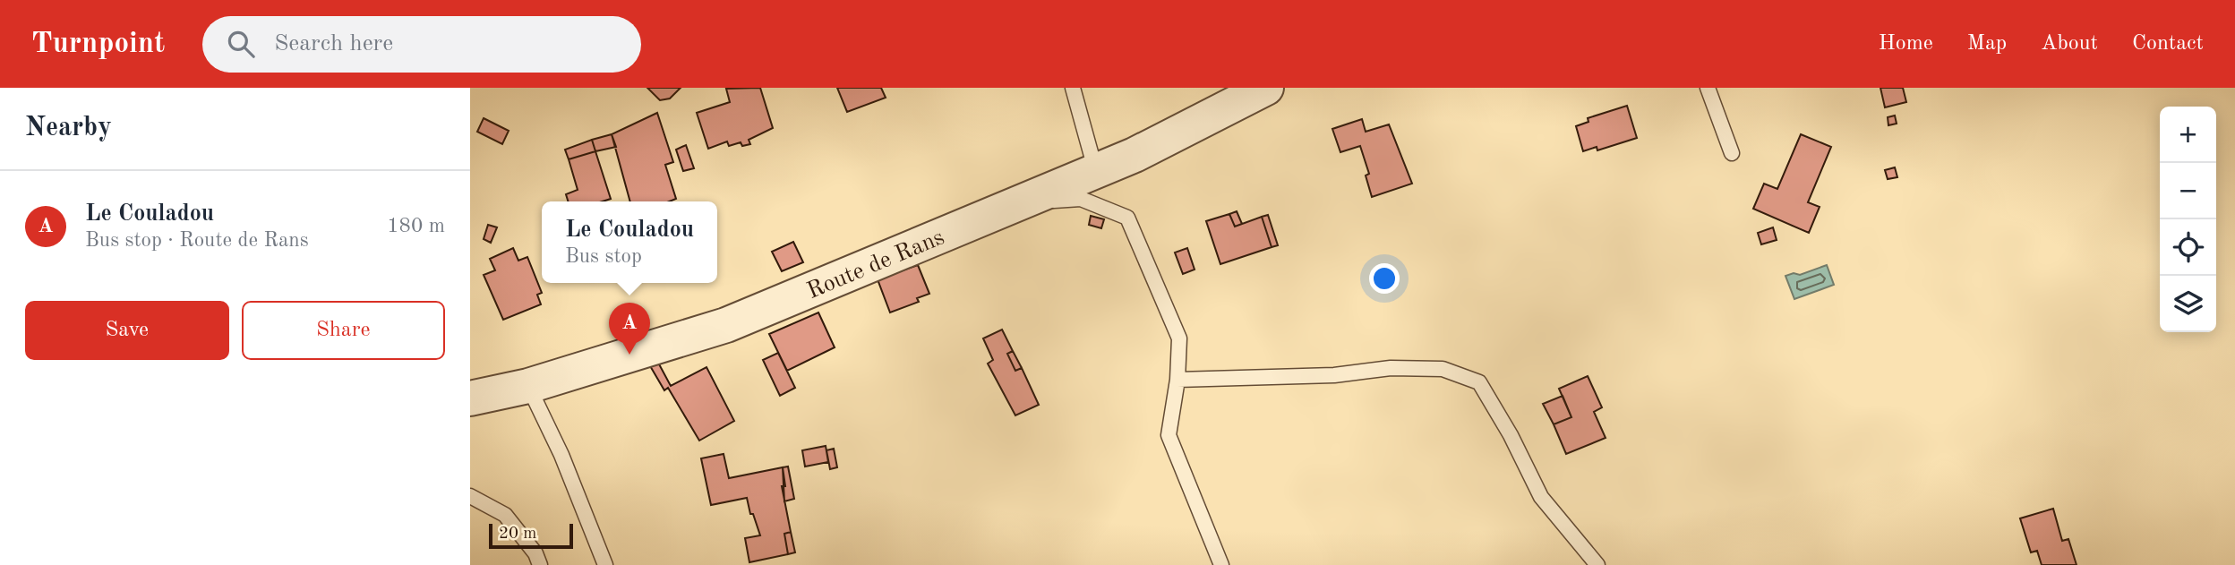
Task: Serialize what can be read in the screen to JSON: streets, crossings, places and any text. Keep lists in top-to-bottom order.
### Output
{
  "streets": {
    "street": ["Route de Rans"]
  },
  "scale_bar": "20 m",
  "page": {
    "header": "Turnpoint",
    "search": "Search here",
    "nav": [
      "Home",
      "Map",
      "About",
      "Contact"
    ],
    "heading": "Nearby",
    "map_buttons": ["+", "−"],
    "list": [
      {
        "mark": "A",
        "name": "Le Couladou",
        "note": "Bus stop · Route de Rans",
        "value": "180 m"
      }
    ],
    "popup": ["Le Couladou", "Bus stop"],
    "buttons": ["Save", "Share"],
    "pins": "A",
    "scale": "20 m"
  }
}
